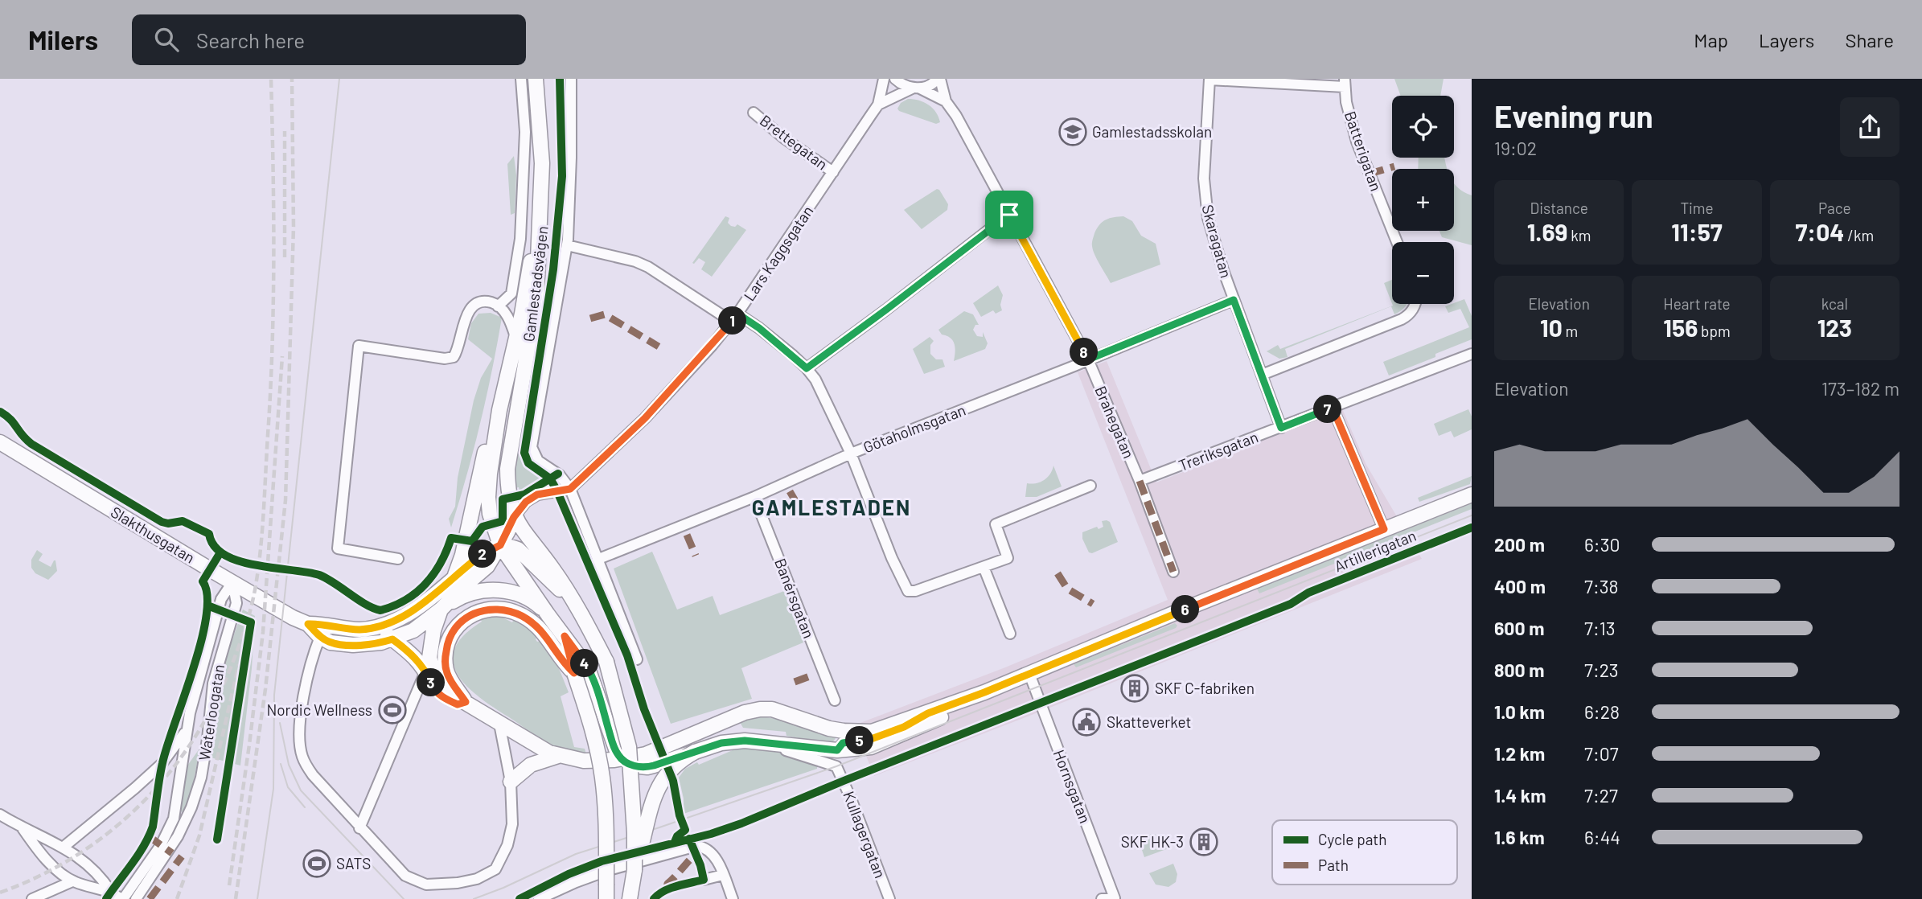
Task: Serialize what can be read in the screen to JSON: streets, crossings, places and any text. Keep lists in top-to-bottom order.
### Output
{
  "streets": {
    "main road": ["Gamlestadsvägen", "Slakthusgatan", "Artillerigatan"],
    "street": [
      "Brettegatan",
      "Batterigatan",
      "Skaragatan",
      "Lars Kaggsgatan",
      "Brahegatan",
      "Götaholmsgatan",
      "Treriksgatan",
      "Banérsgatan",
      "Waterloogatan",
      "Hornsgatan",
      "Kullagergatan"
    ]
  },
  "crossings": [
    ["Brettegatan", "Lars Kaggsgatan"],
    ["Skaragatan", "Götaholmsgatan"],
    ["Skaragatan", "Treriksgatan"],
    ["Lars Kaggsgatan", "Gamlestadsvägen"],
    ["Gamlestadsvägen", "Slakthusgatan"],
    ["Gamlestadsvägen", "Artillerigatan"],
    ["Brahegatan", "Götaholmsgatan"],
    ["Brahegatan", "Treriksgatan"],
    ["Götaholmsgatan", "Banérsgatan"],
    ["Slakthusgatan", "Artillerigatan"],
    ["Slakthusgatan", "Waterloogatan"],
    ["Artillerigatan", "Hornsgatan"]
  ],
  "districts": ["GAMLESTADEN"],
  "places": {
    "school or university": ["Gamlestadsskolan"],
    "building": ["SKF C-fabriken", "SKF HK-3"],
    "sports": ["Nordic Wellness", "SATS"],
    "public building": ["Skatteverket"]
  },
  "legend": ["Cycle path", "Path"],
  "page": {
    "header": "Milers",
    "search": "Search here",
    "nav": ["Map", "Layers", "Share"],
    "heading": ["Evening run", "19:02"],
    "map_buttons": ["+", "−"],
    "stats": [
      ["Distance", "1.69 km"],
      ["Time", "11:57"],
      ["Pace", "7:04 /km"],
      ["Elevation", "10 m"],
      ["Heart rate", "156 bpm"],
      ["kcal", "123"]
    ],
    "pins": [
      "1",
      "8",
      "7",
      "2",
      "6",
      "4",
      "3",
      "5"
    ],
    "chart": ["Elevation", "173–182 m"],
    "list": [
      {
        "name": "200 m",
        "note": "6:30"
      },
      {
        "name": "400 m",
        "note": "7:38"
      },
      {
        "name": "600 m",
        "note": "7:13"
      },
      {
        "name": "800 m",
        "note": "7:23"
      },
      {
        "name": "1.0 km",
        "note": "6:28"
      },
      {
        "name": "1.2 km",
        "note": "7:07"
      },
      {
        "name": "1.4 km",
        "note": "7:27"
      },
      {
        "name": "1.6 km",
        "note": "6:44"
      }
    ]
  }
}
